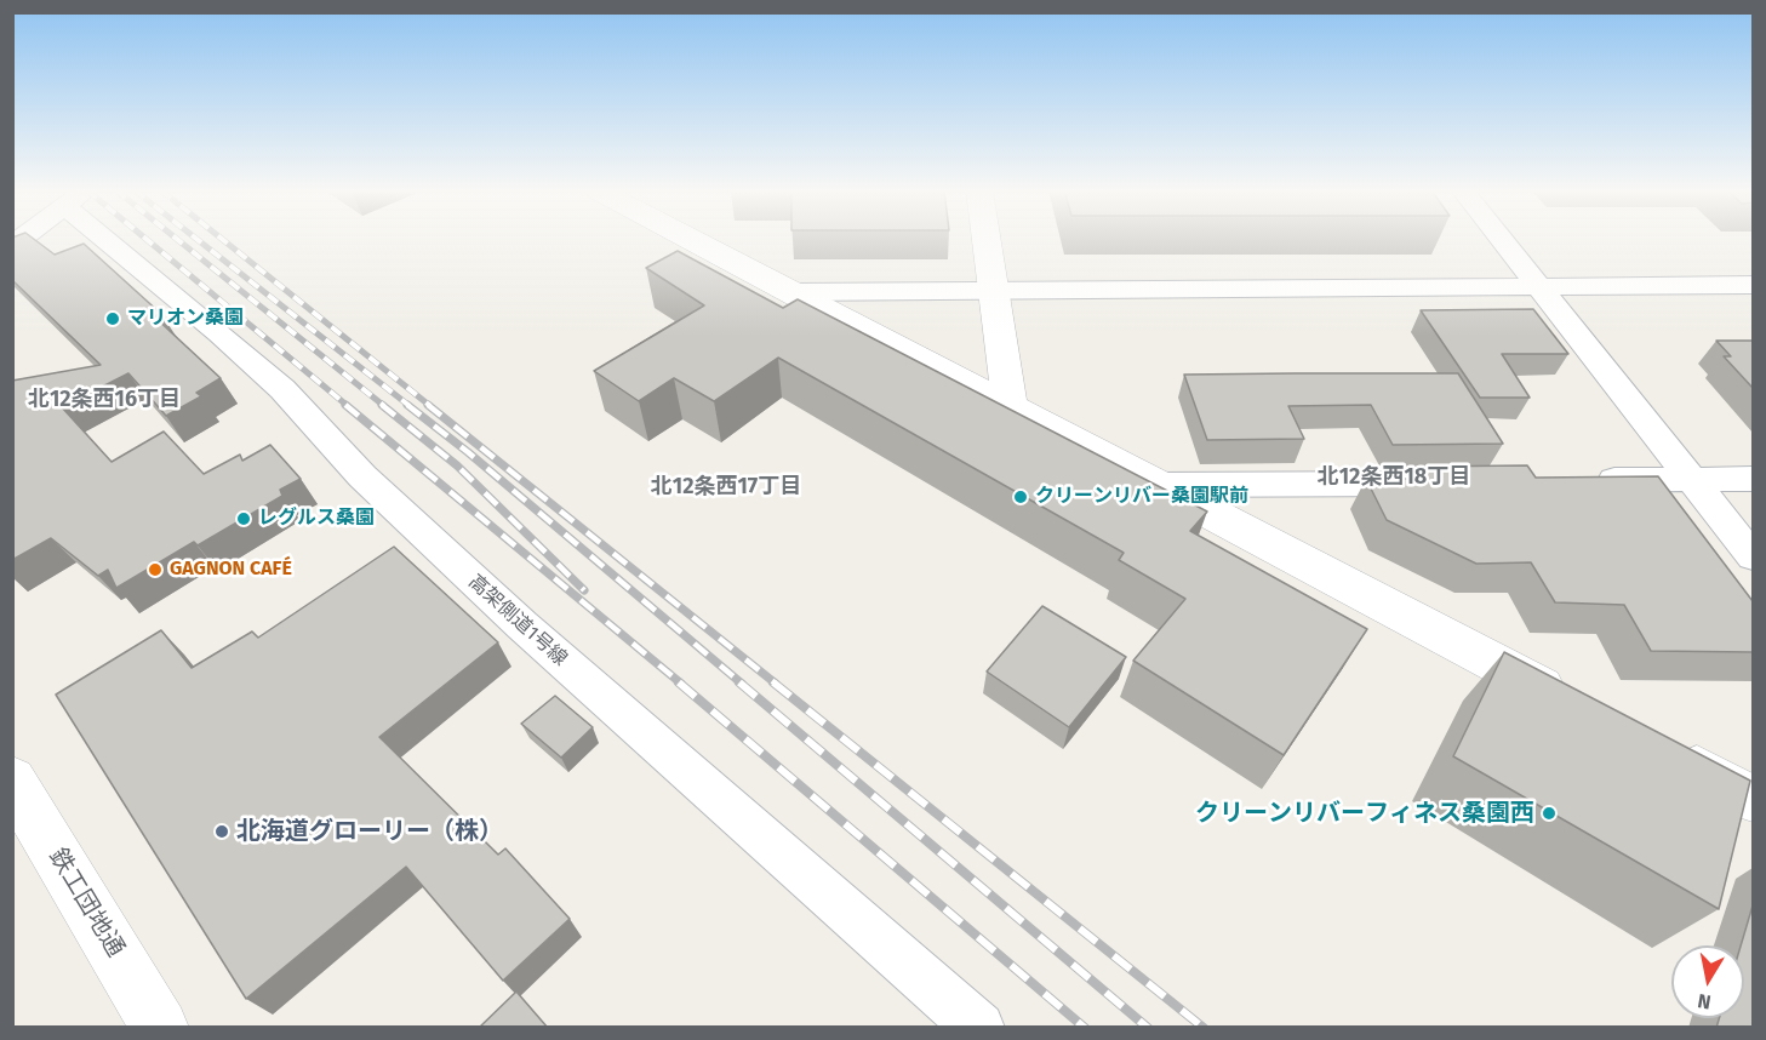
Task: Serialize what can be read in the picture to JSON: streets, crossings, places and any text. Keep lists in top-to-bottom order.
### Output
{
  "streets": {
    "street": ["高架側道1号線", "鉄工団地通"]
  },
  "districts": ["北12条西16丁目", "北12条西18丁目", "北12条西17丁目"],
  "places": [
    "マリオン桑園",
    "クリーンリバー桑園駅前",
    "レグルス桑園",
    "GAGNON CAFÉ",
    "クリーンリバーフィネス桑園西",
    "北海道グローリー（株）"
  ],
  "north": "bottom"
}
